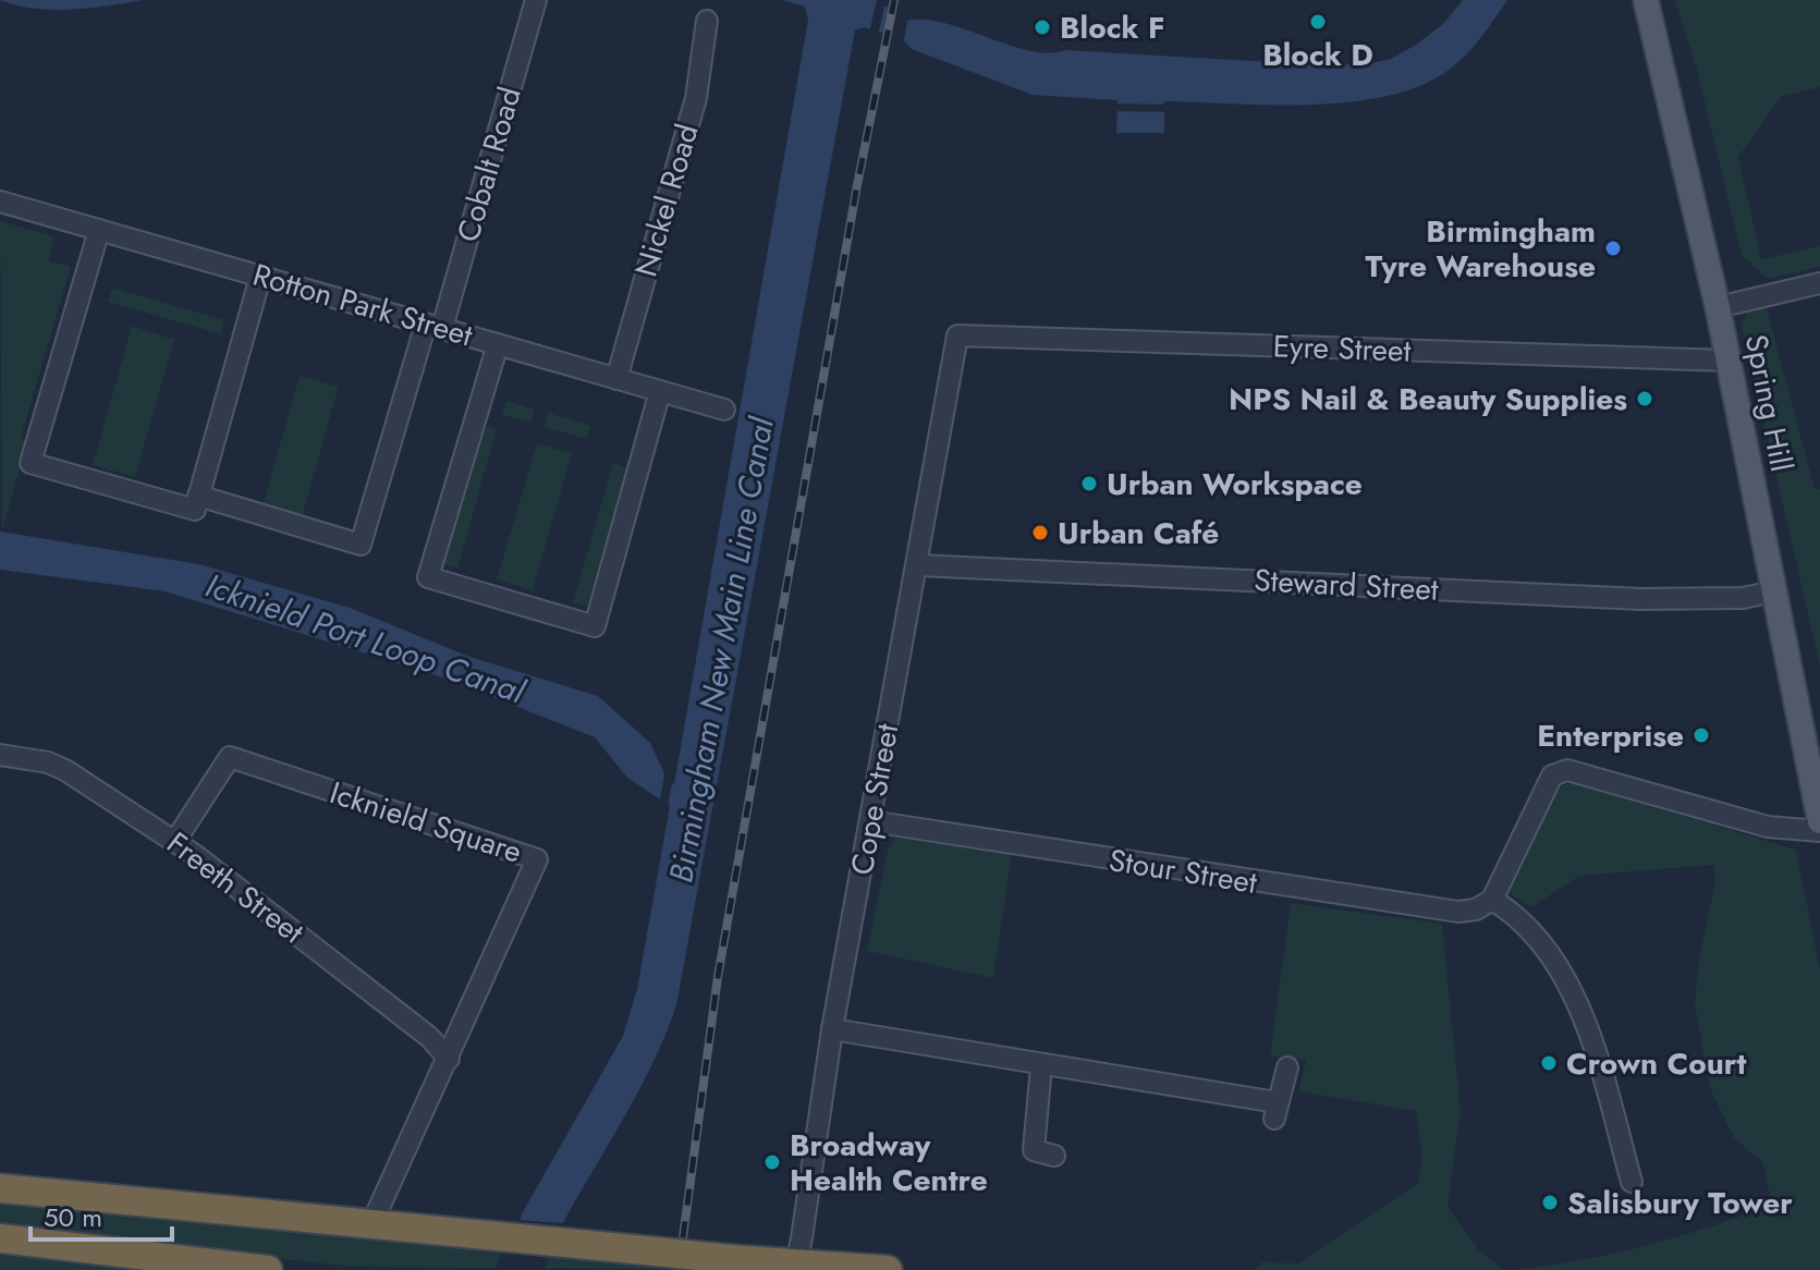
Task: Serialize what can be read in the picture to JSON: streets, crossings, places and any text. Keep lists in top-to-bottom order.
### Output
{
  "streets": {
    "main road": ["Spring Hill"],
    "street": [
      "Cobalt Road",
      "Nickel Road",
      "Rotton Park Street",
      "Eyre Street",
      "Steward Street",
      "Cope Street",
      "Icknield Square",
      "Stour Street",
      "Freeth Street"
    ]
  },
  "crossings": [
    ["Cobalt Road", "Rotton Park Street"],
    ["Nickel Road", "Rotton Park Street"],
    ["Eyre Street", "Spring Hill"],
    ["Eyre Street", "Cope Street"],
    ["Spring Hill", "Steward Street"],
    ["Steward Street", "Cope Street"],
    ["Cope Street", "Stour Street"],
    ["Icknield Square", "Freeth Street"]
  ],
  "water": ["Icknield Port Loop Canal", "Birmingham New Main Line Canal"],
  "places": [
    "Block D",
    "Block F",
    "Birmingham Tyre Warehouse",
    "NPS Nail & Beauty Supplies",
    "Urban Workspace",
    "Urban Café",
    "Enterprise",
    "Crown Court",
    "Broadway Health Centre",
    "Salisbury Tower"
  ],
  "scale_bar": "50 m"
}
